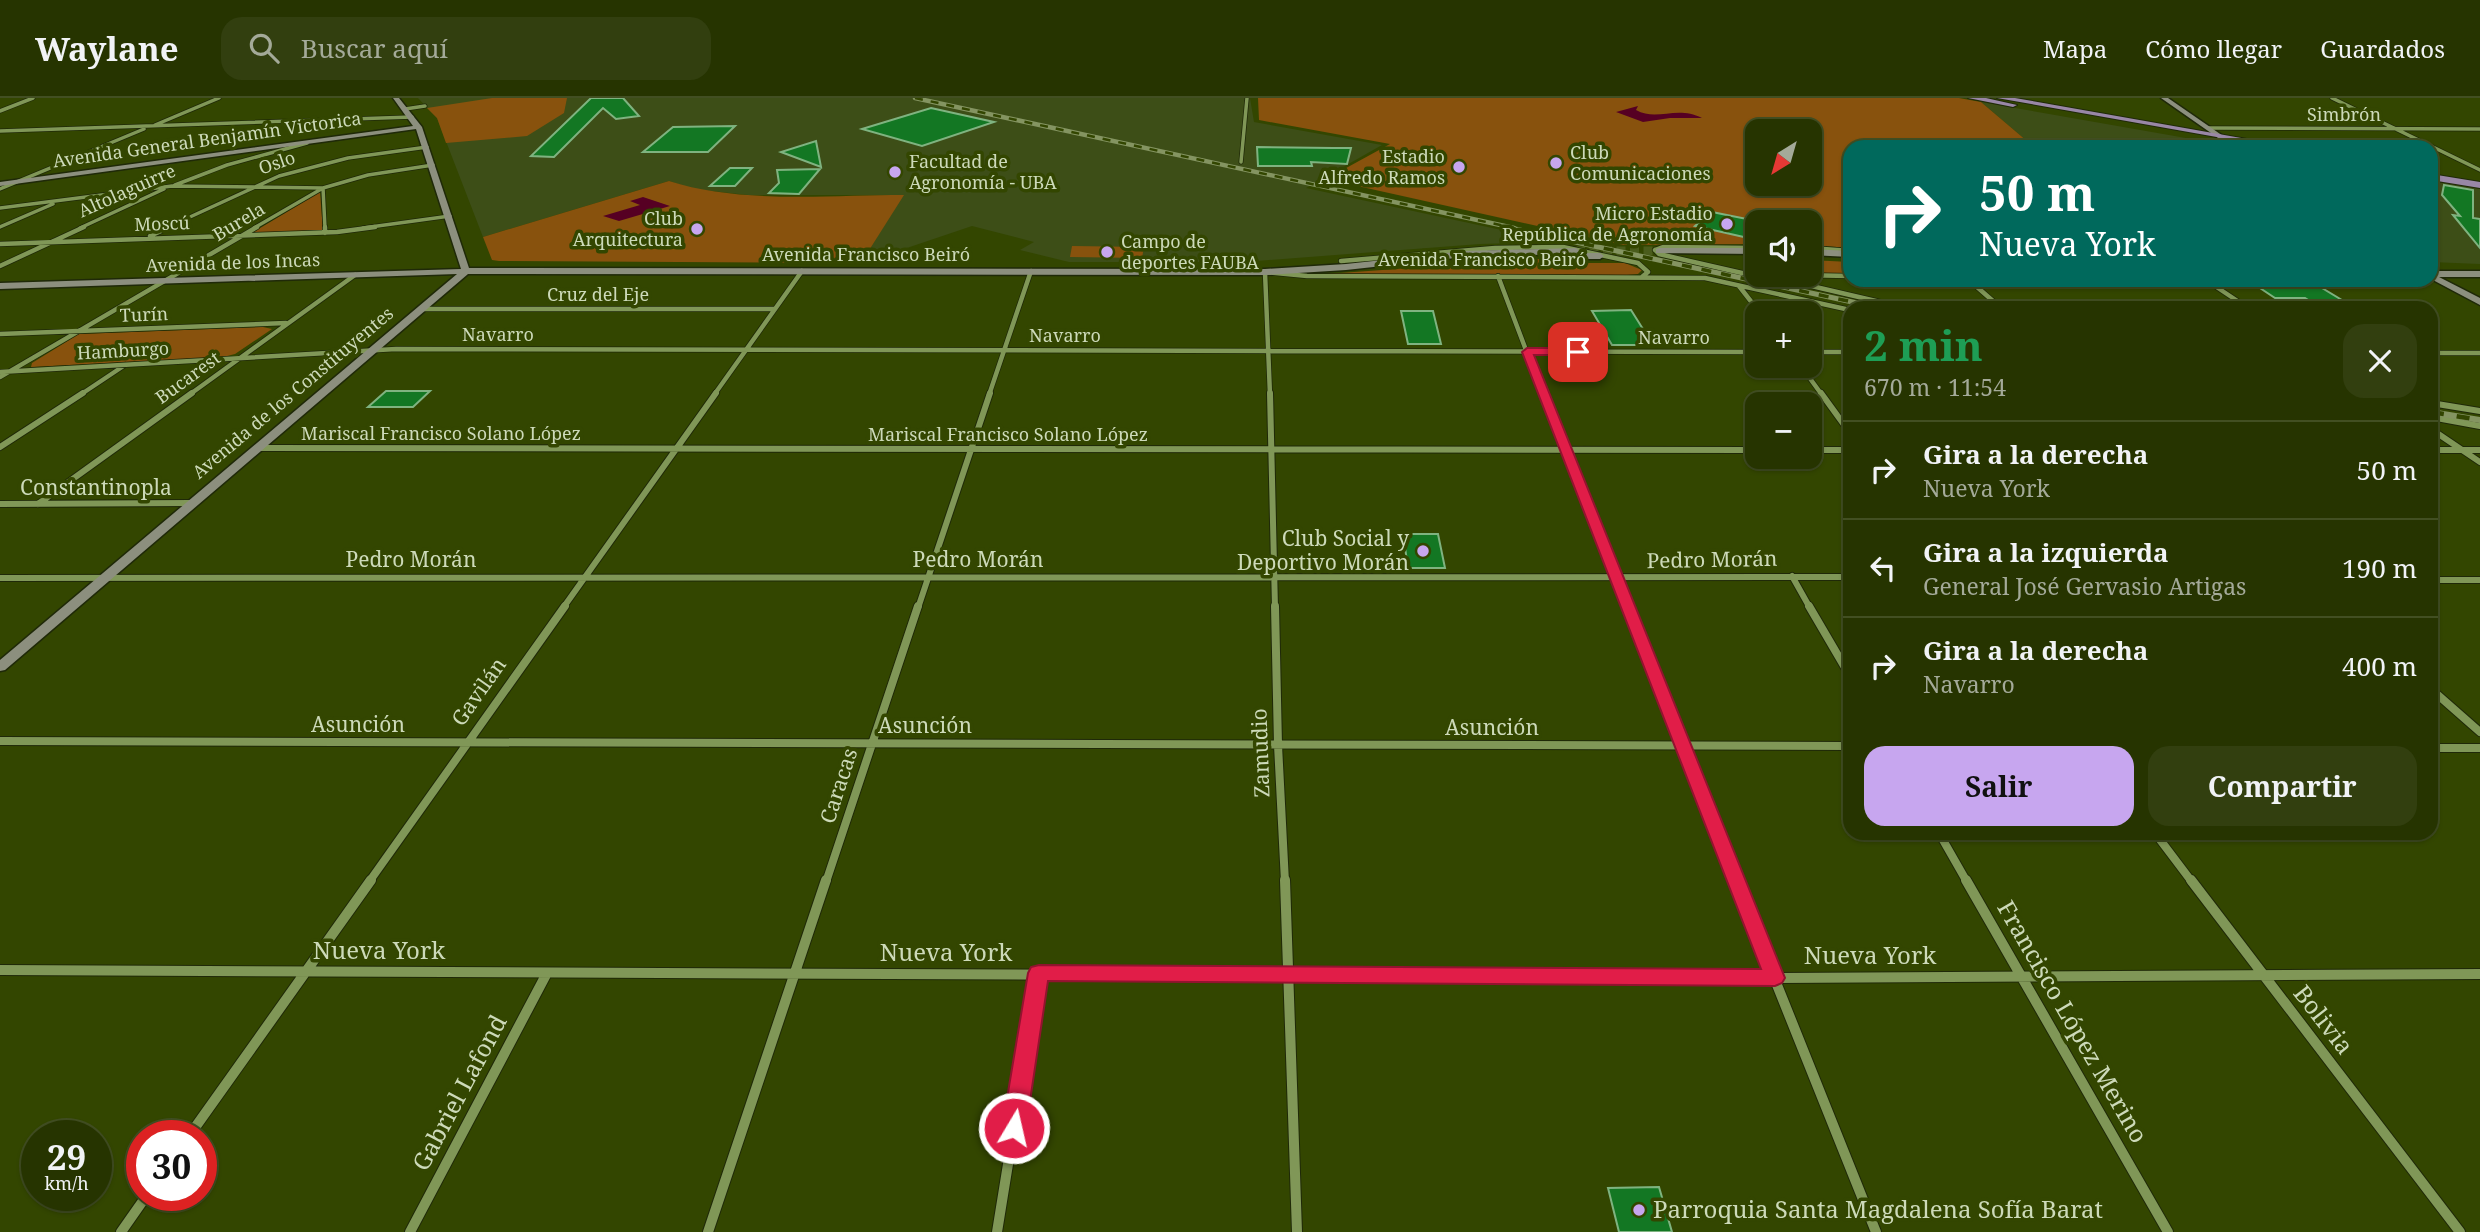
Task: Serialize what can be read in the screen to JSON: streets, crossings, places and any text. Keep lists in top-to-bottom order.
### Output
{
  "streets": {
    "main road": [
      "Avenida General Benjamín Victorica",
      "Avenida Francisco Beiró",
      "Avenida de los Incas",
      "Avenida de los Constituyentes"
    ],
    "street": [
      "Simbrón",
      "Oslo",
      "Altolaguirre",
      "Burela",
      "Moscú",
      "Cruz del Eje",
      "Turín",
      "Navarro",
      "Hamburgo",
      "Bucarest",
      "Mariscal Francisco Solano López",
      "Constantinopla",
      "Pedro Morán",
      "Gavilán",
      "Asunción",
      "Zamudio",
      "Caracas",
      "Nueva York",
      "Bolivia",
      "Francisco López Merino",
      "Gabriel Lafond"
    ]
  },
  "crossings": [
    ["Avenida General Benjamín Victorica", "Altolaguirre"],
    ["Oslo", "Moscú"],
    ["Altolaguirre", "Moscú"],
    ["Burela", "Moscú"],
    ["Burela", "Avenida de los Incas"],
    ["Burela", "Turín"],
    ["Burela", "Hamburgo"],
    ["Avenida Francisco Beiró", "Avenida de los Incas"],
    ["Avenida Francisco Beiró", "Avenida de los Constituyentes"],
    ["Avenida Francisco Beiró", "Gavilán"],
    ["Avenida Francisco Beiró", "Zamudio"],
    ["Avenida Francisco Beiró", "Caracas"],
    ["Avenida de los Incas", "Bucarest"],
    ["Avenida de los Incas", "Avenida de los Constituyentes"],
    ["Cruz del Eje", "Avenida de los Constituyentes"],
    ["Cruz del Eje", "Gavilán"],
    ["Turín", "Bucarest"],
    ["Navarro", "Hamburgo"],
    ["Navarro", "Avenida de los Constituyentes"],
    ["Navarro", "Gavilán"],
    ["Navarro", "Zamudio"],
    ["Navarro", "Caracas"],
    ["Hamburgo", "Bucarest"],
    ["Hamburgo", "Avenida de los Constituyentes"],
    ["Bucarest", "Constantinopla"],
    ["Avenida de los Constituyentes", "Mariscal Francisco Solano López"],
    ["Avenida de los Constituyentes", "Constantinopla"],
    ["Avenida de los Constituyentes", "Pedro Morán"],
    ["Mariscal Francisco Solano López", "Gavilán"],
    ["Mariscal Francisco Solano López", "Zamudio"],
    ["Mariscal Francisco Solano López", "Caracas"],
    ["Pedro Morán", "Gavilán"],
    ["Pedro Morán", "Zamudio"],
    ["Pedro Morán", "Caracas"],
    ["Gavilán", "Asunción"],
    ["Gavilán", "Nueva York"],
    ["Asunción", "Zamudio"],
    ["Asunción", "Caracas"],
    ["Zamudio", "Nueva York"],
    ["Caracas", "Nueva York"],
    ["Nueva York", "Bolivia"],
    ["Nueva York", "Francisco López Merino"],
    ["Nueva York", "Gabriel Lafond"]
  ],
  "places": [
    "Club Comunicaciones",
    "Estadio Alfredo Ramos",
    "Facultad de Agronomía - UBA",
    "Micro Estadio República de Agronomía",
    "Club Arquitectura",
    "Campo de deportes FAUBA",
    "Club Social y Deportivo Morán",
    "Parroquia Santa Magdalena Sofía Barat"
  ],
  "north": "bottom left",
  "page": {
    "header": "Waylane",
    "search": "Buscar aquí",
    "nav": ["Mapa", "Cómo llegar", "Guardados"],
    "map_buttons": ["+", "−"],
    "turn": ["50 m", "Nueva York"],
    "heading": ["2 min", "670 m · 11:54"],
    "list": [
      {
        "name": "Gira a la derecha",
        "note": "Nueva York",
        "value": "50 m"
      },
      {
        "name": "Gira a la izquierda",
        "note": "General José Gervasio Artigas",
        "value": "190 m"
      },
      {
        "name": "Gira a la derecha",
        "note": "Navarro",
        "value": "400 m"
      }
    ],
    "buttons": ["Salir", "Compartir"],
    "speed": "29 km/h",
    "limit": "30"
  }
}
